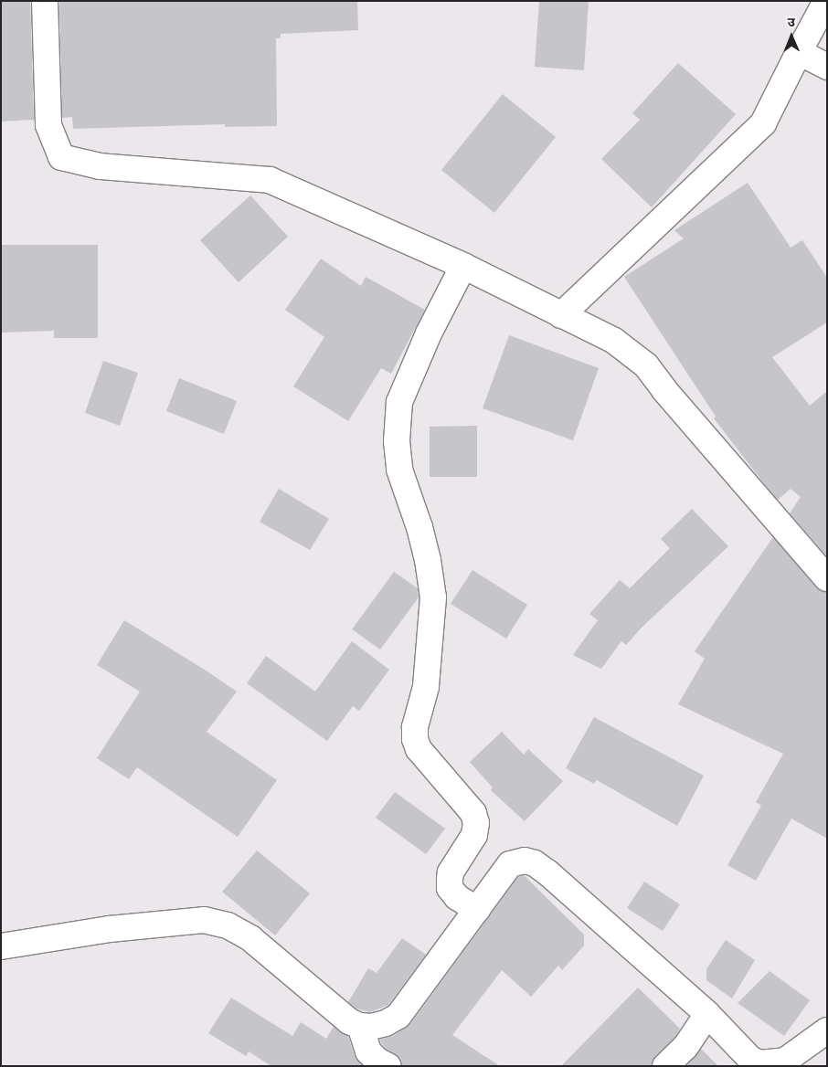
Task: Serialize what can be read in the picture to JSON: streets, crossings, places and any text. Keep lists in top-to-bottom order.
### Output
{
  "north": "top"
}
